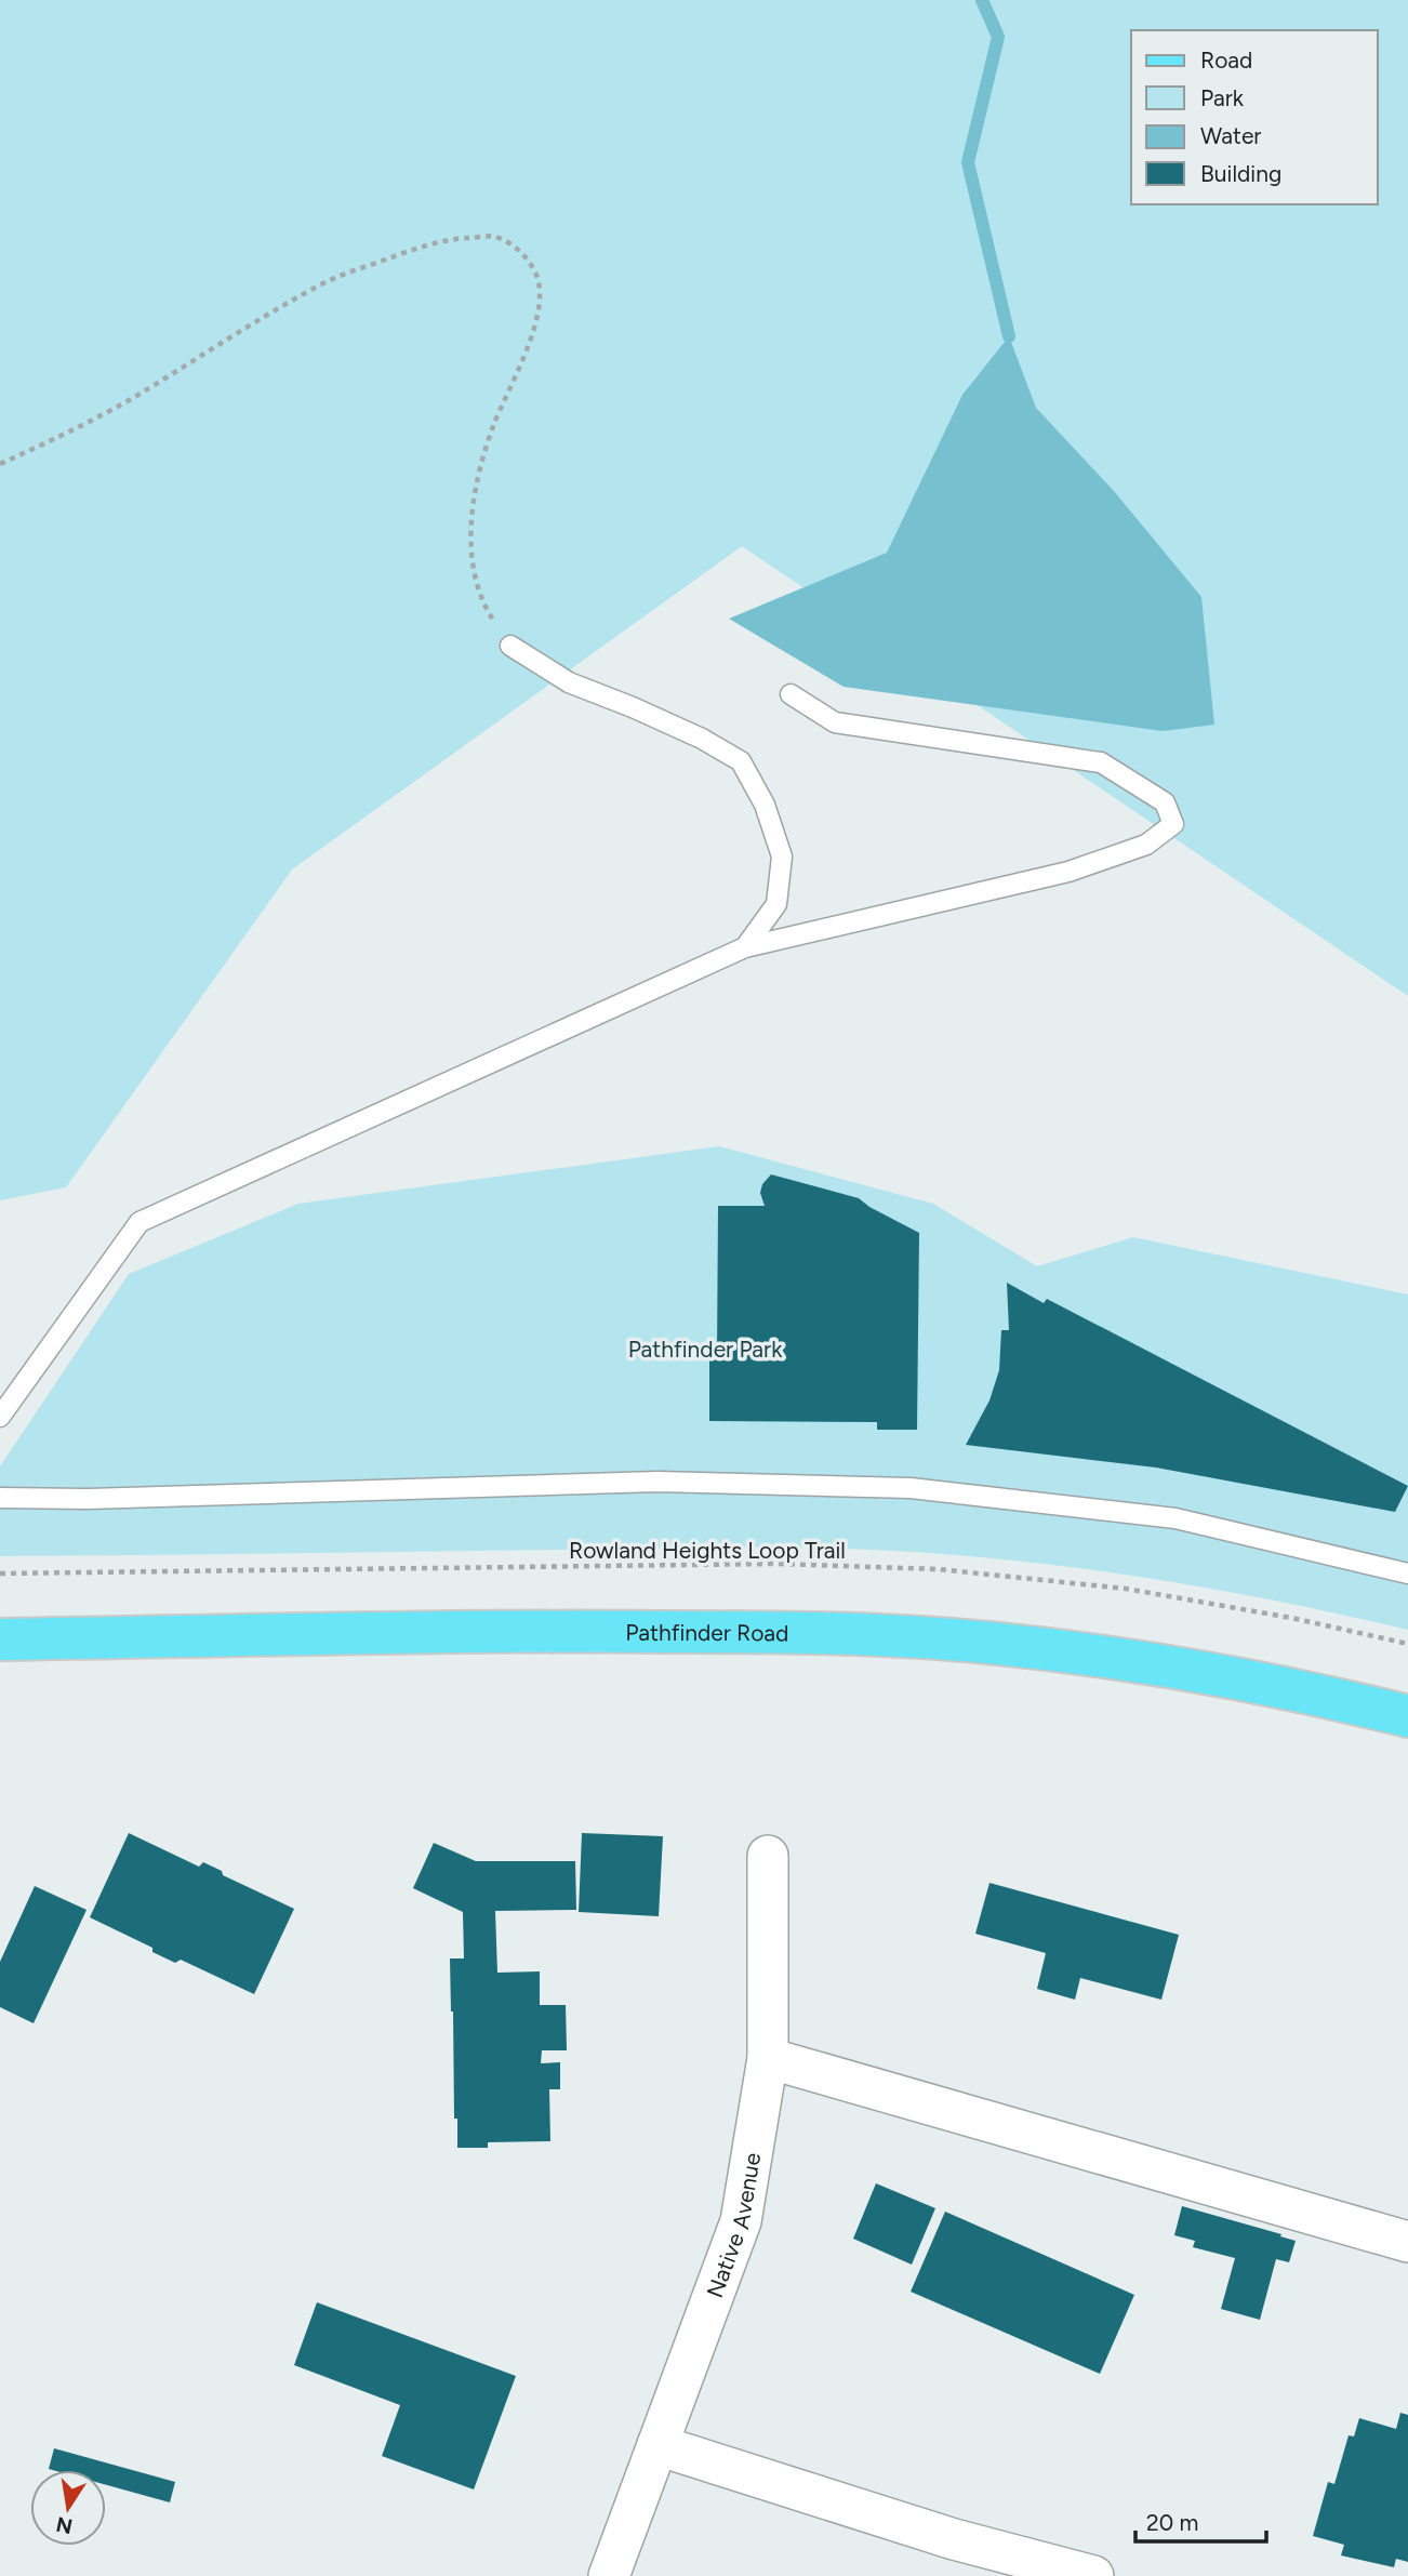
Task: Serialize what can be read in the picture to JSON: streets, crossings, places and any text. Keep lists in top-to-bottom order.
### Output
{
  "streets": {
    "main road": ["Pathfinder Road"],
    "street": ["Native Avenue"],
    "path": ["Rowland Heights Loop Trail"]
  },
  "parks": ["Pathfinder Park"],
  "legend": [
    "Road",
    "Park",
    "Water",
    "Building"
  ],
  "scale_bar": "20 m",
  "north": "bottom"
}
